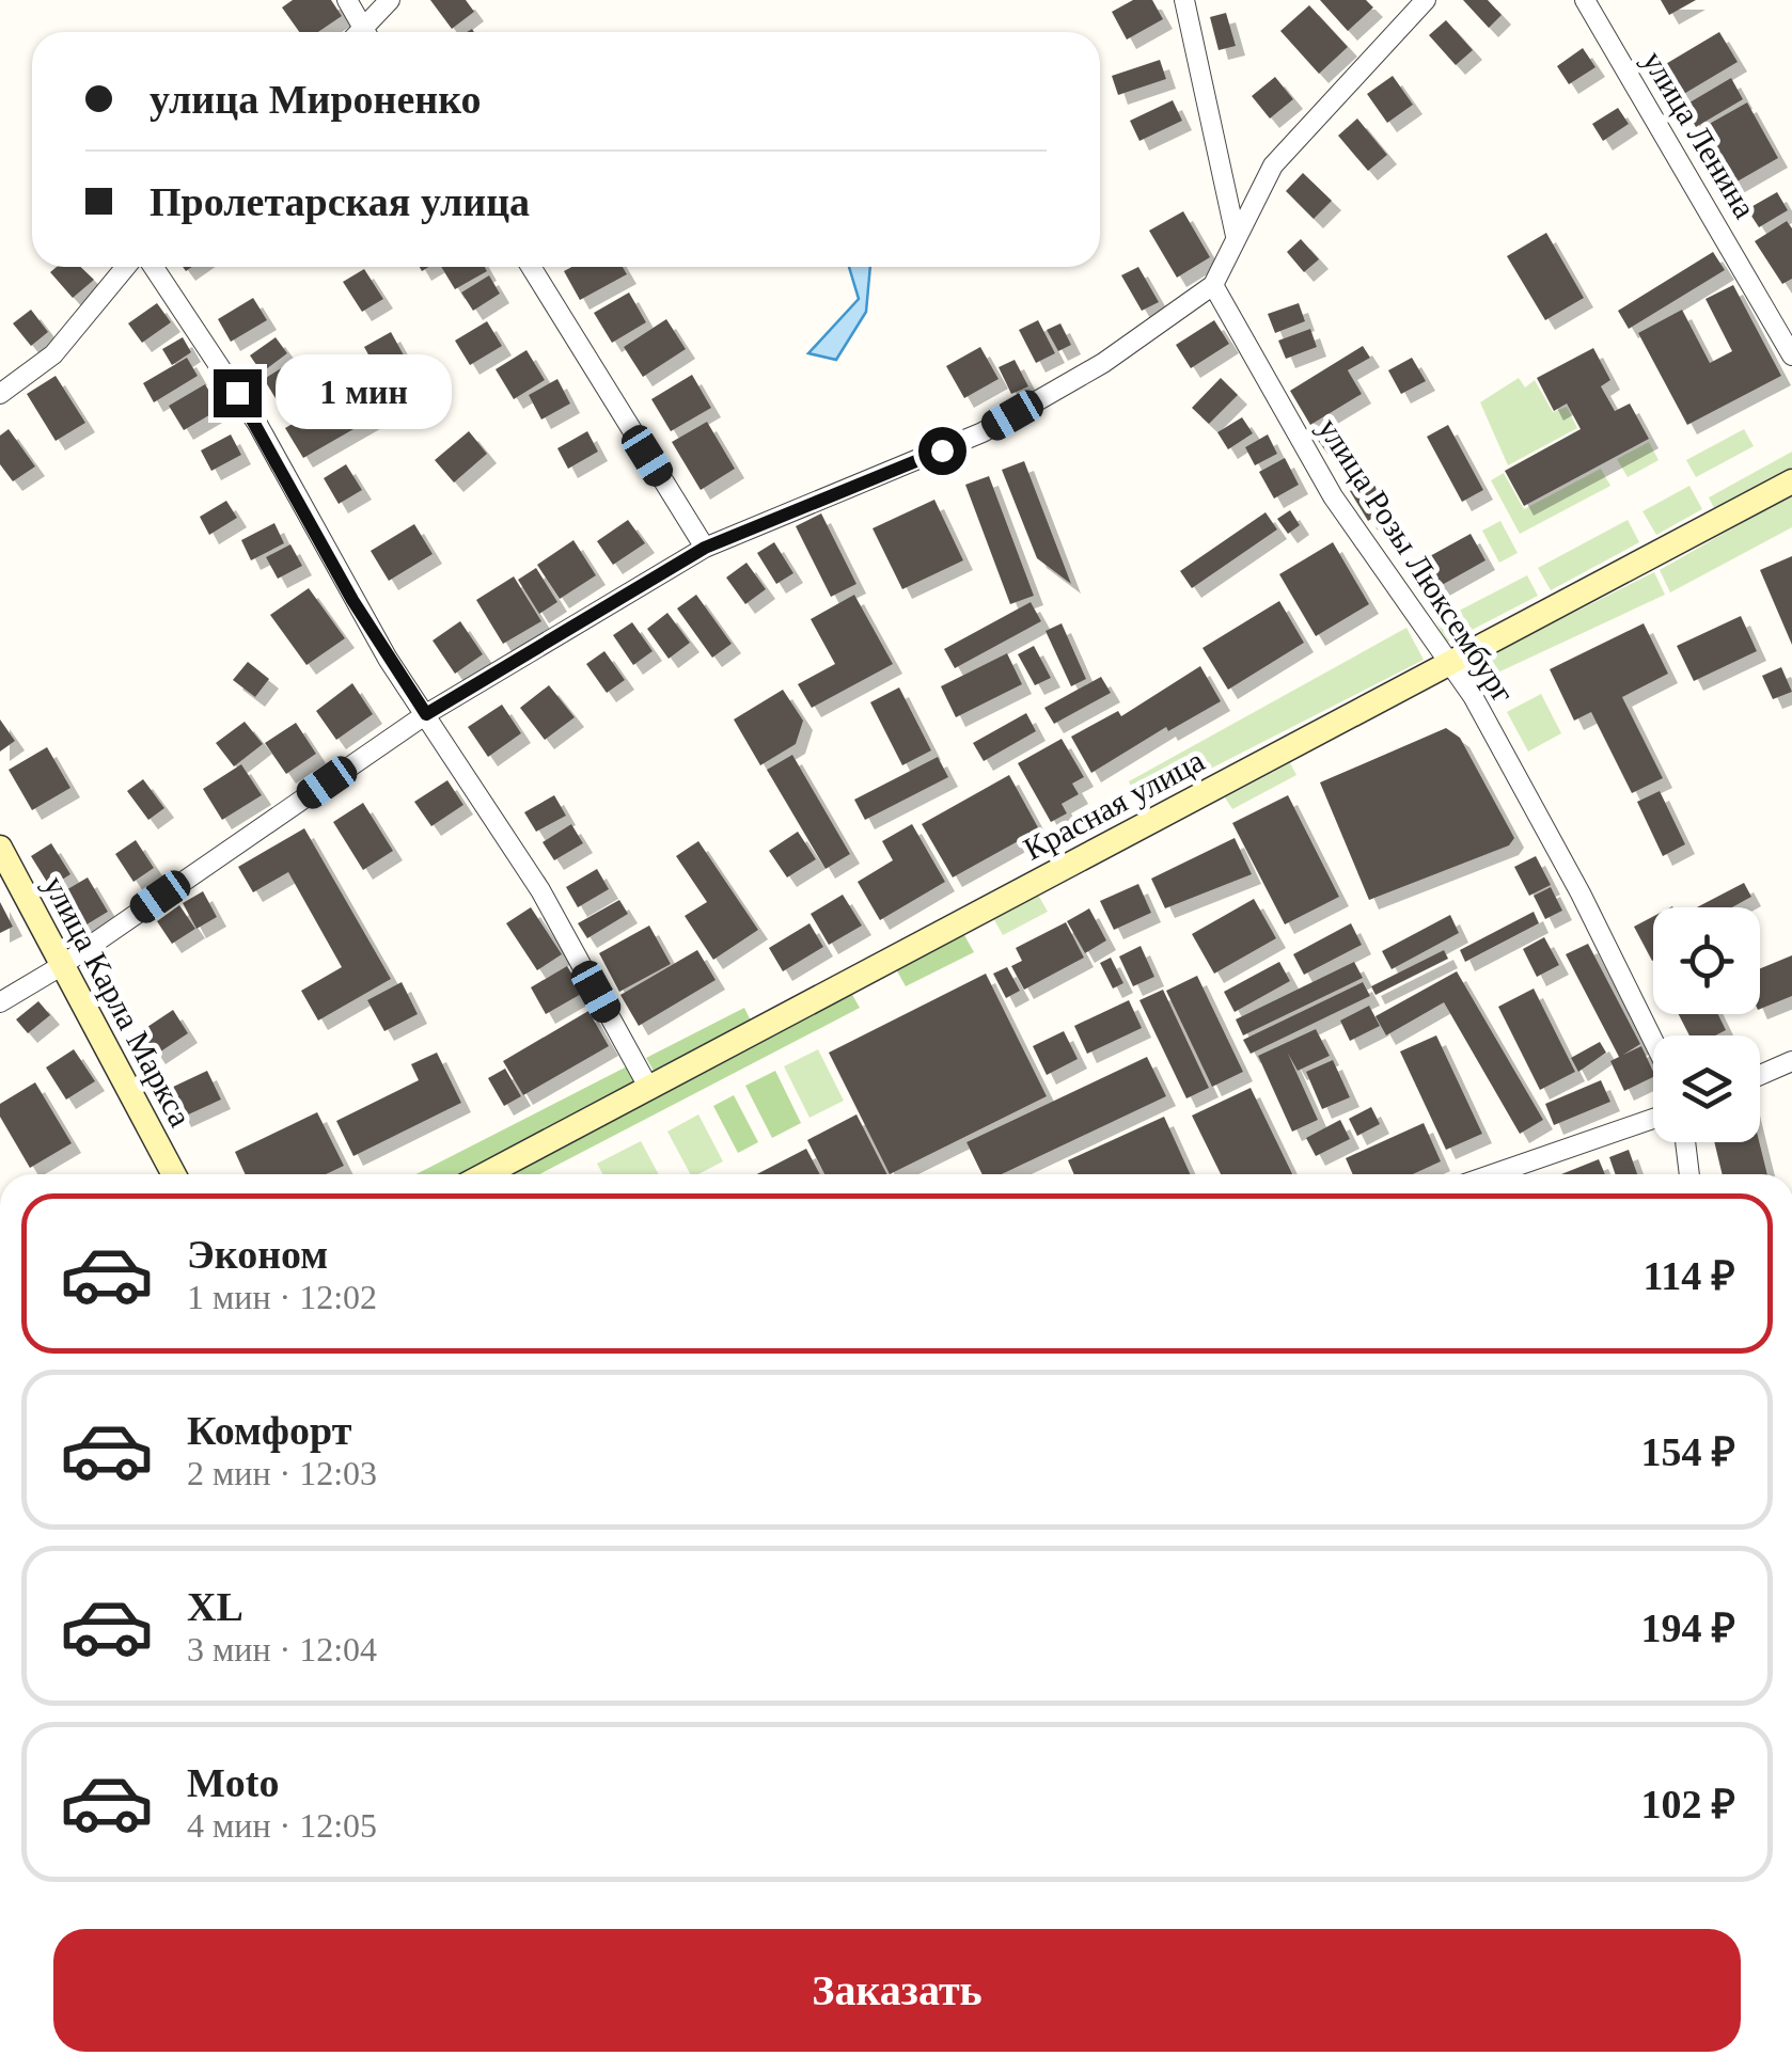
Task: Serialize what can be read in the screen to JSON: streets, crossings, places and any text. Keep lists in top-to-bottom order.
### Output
{
  "streets": {
    "main road": ["Красная улица", "улица Карла Маркса"],
    "street": ["улица Ленина", "улица Розы Люксембург"]
  },
  "crossings": [
    ["улица Розы Люксембург", "Красная улица"]
  ],
  "page": {
    "banner": ["улица Мироненко", "Пролетарская улица"],
    "bubble": "1 мин",
    "list": [
      {
        "name": "Эконом",
        "note": "1 мин · 12:02",
        "value": "114 ₽"
      },
      {
        "name": "Комфорт",
        "note": "2 мин · 12:03",
        "value": "154 ₽"
      },
      {
        "name": "XL",
        "note": "3 мин · 12:04",
        "value": "194 ₽"
      },
      {
        "name": "Moto",
        "note": "4 мин · 12:05",
        "value": "102 ₽"
      }
    ],
    "buttons": "Заказать"
  }
}
